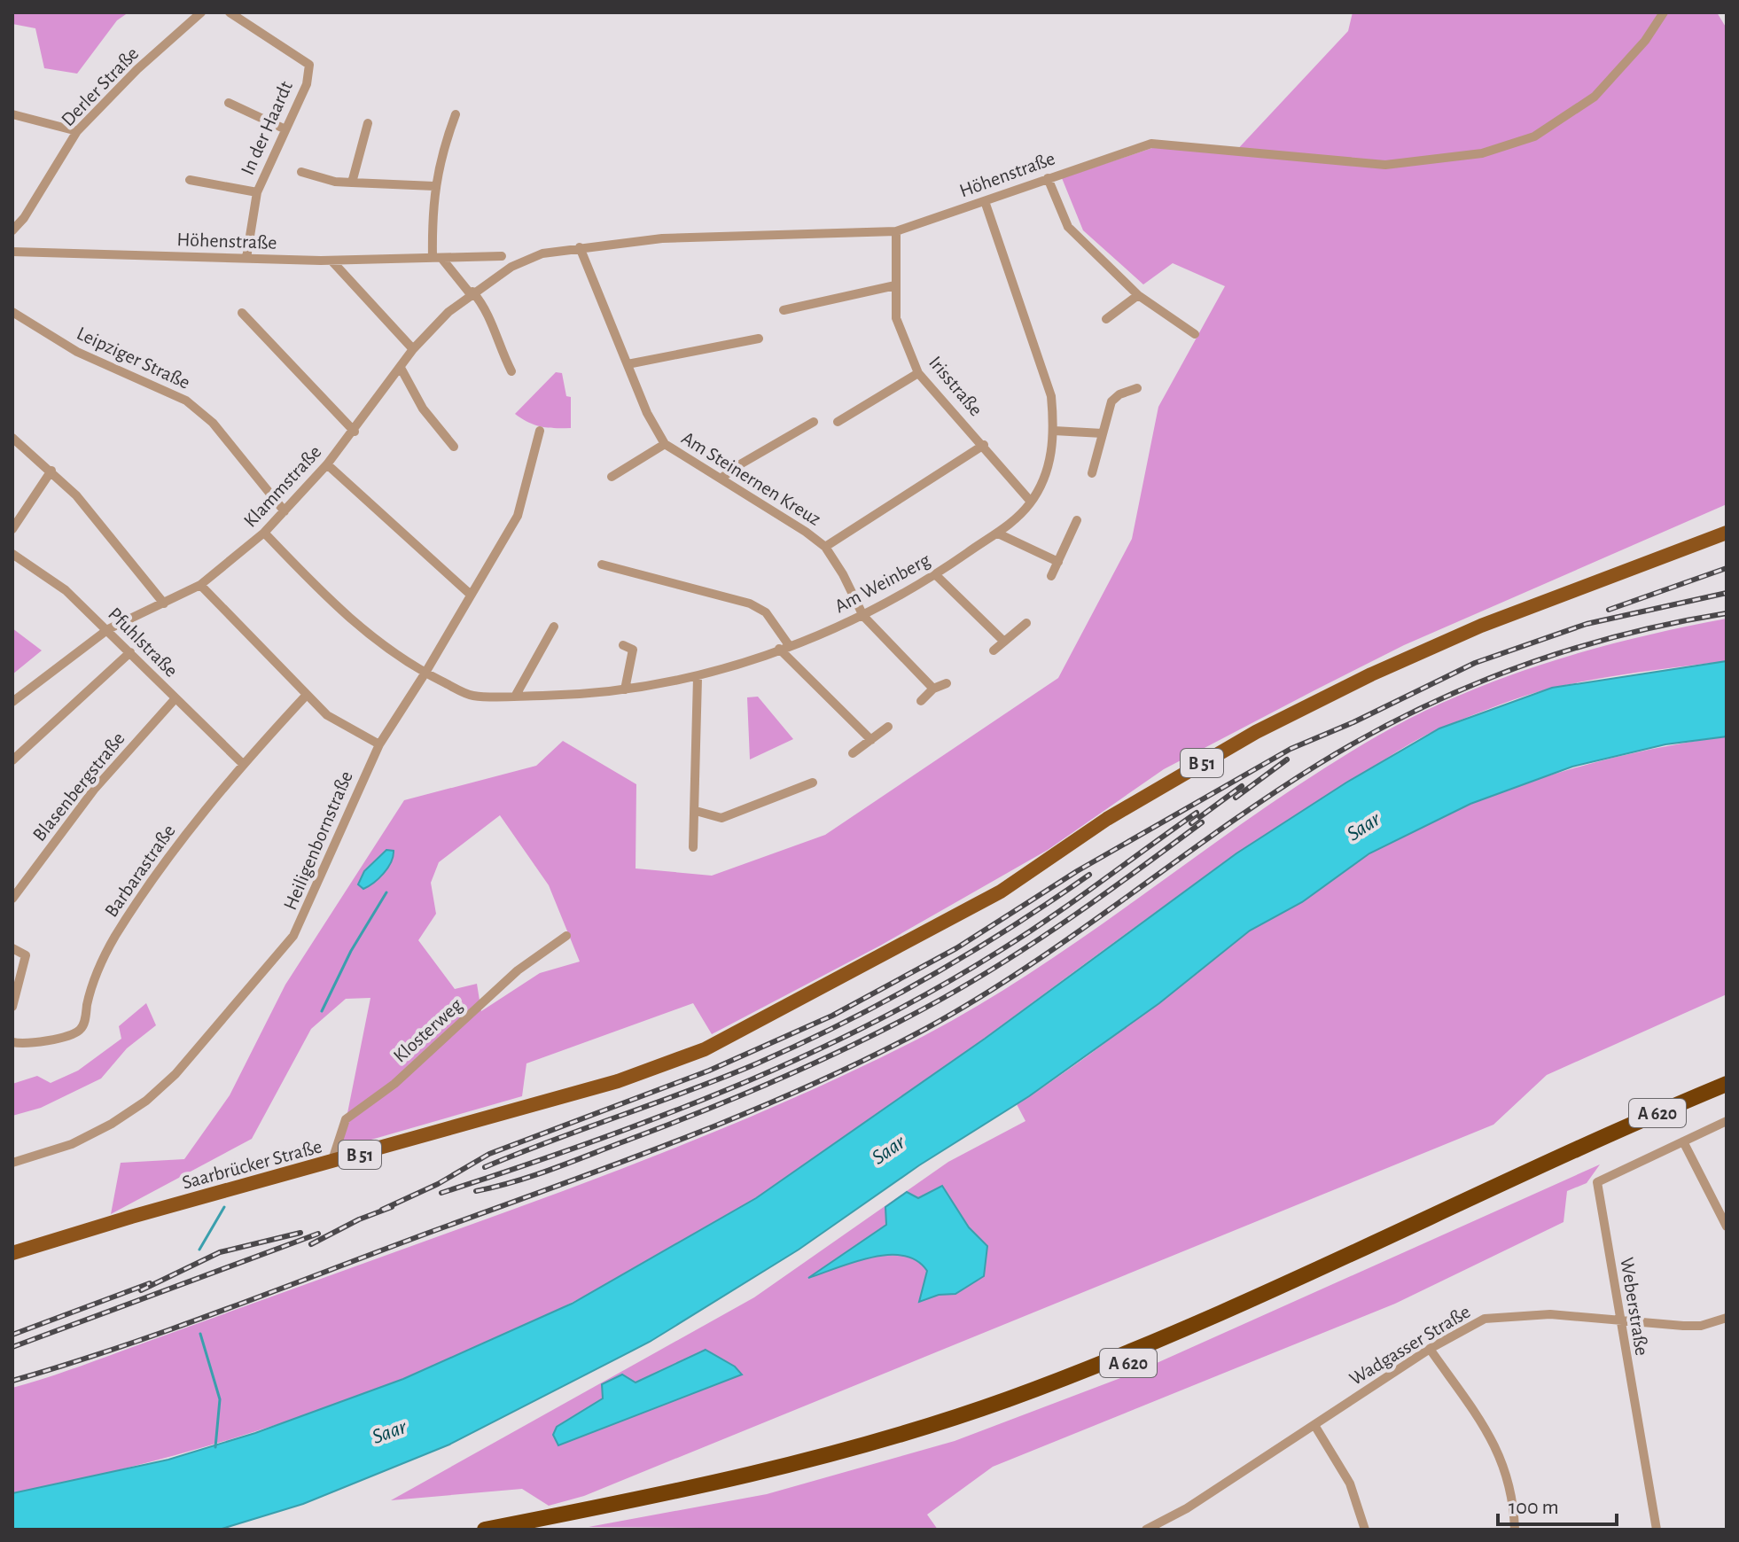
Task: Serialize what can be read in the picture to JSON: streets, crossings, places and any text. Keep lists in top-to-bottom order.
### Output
{
  "streets": {
    "highway": ["A 620"],
    "main road": ["B 51", "Saarbrücker Straße"],
    "street": [
      "Derler Straße",
      "In der Haardt",
      "Höhenstraße",
      "Leipziger Straße",
      "Irisstraße",
      "Am Steinernen Kreuz",
      "Klammstraße",
      "Am Weinberg",
      "Pfuhlstraße",
      "Blasenbergstraße",
      "Heiligenbornstraße",
      "Barbarastraße",
      "Klosterweg",
      "Weberstraße",
      "Wadgasser Straße"
    ]
  },
  "crossings": [
    ["In der Haardt", "Höhenstraße"],
    ["Höhenstraße", "Irisstraße"],
    ["Höhenstraße", "Am Steinernen Kreuz"],
    ["Höhenstraße", "Klammstraße"],
    ["Höhenstraße", "Am Weinberg"],
    ["Leipziger Straße", "Klammstraße"],
    ["Irisstraße", "Am Weinberg"],
    ["Am Steinernen Kreuz", "Am Weinberg"],
    ["Klammstraße", "Am Weinberg"],
    ["Klammstraße", "Pfuhlstraße"],
    ["Am Weinberg", "Heiligenbornstraße"],
    ["Pfuhlstraße", "Blasenbergstraße"],
    ["Pfuhlstraße", "Barbarastraße"],
    ["Klosterweg", "Saarbrücker Straße"],
    ["Weberstraße", "Wadgasser Straße"]
  ],
  "water": ["Saar"],
  "scale_bar": "100 m"
}
